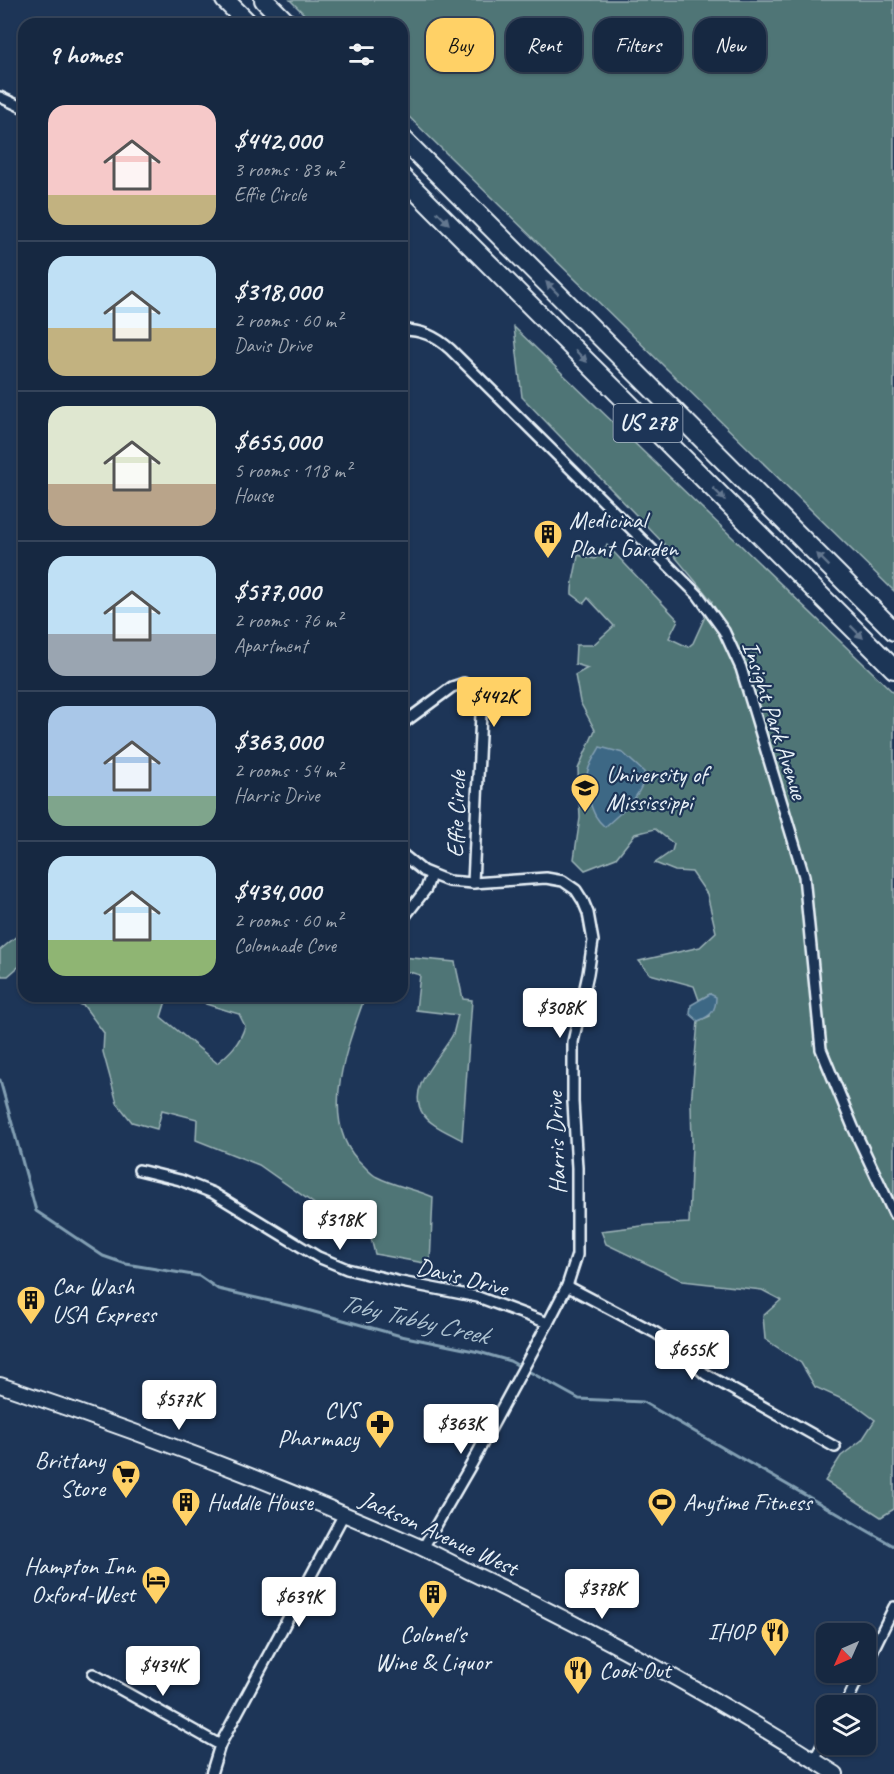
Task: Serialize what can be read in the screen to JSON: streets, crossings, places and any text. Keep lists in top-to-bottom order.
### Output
{
  "streets": {
    "highway": ["US 278"],
    "main road": ["Jackson Avenue West"],
    "street": [
      "Insight Park Avenue",
      "Effie Circle",
      "Harris Drive",
      "Davis Drive"
    ]
  },
  "crossings": [
    ["Effie Circle", "Harris Drive"],
    ["Harris Drive", "Davis Drive"],
    ["Harris Drive", "Jackson Avenue West"]
  ],
  "water": ["Toby Tubby Creek"],
  "places": {
    "building": [
      "Medicinal Plant Garden",
      "Car Wash USA Express",
      "Huddle House",
      "Colonel's Wine & Liquor"
    ],
    "school or university": ["University of Mississippi"],
    "pharmacy": ["CVS Pharmacy"],
    "supermarket": ["Brittany Store"],
    "sports": ["Anytime Fitness"],
    "hotel": ["Hampton Inn Oxford-West"],
    "restaurant": ["IHOP", "Cook Out"]
  },
  "north": "bottom left",
  "page": {
    "chip": [
      "Buy",
      "Rent",
      "Filters",
      "New"
    ],
    "heading": "9 homes",
    "list": [
      {
        "name": "$442,000",
        "note": "3 rooms · 83 m² · Effie Circle"
      },
      {
        "name": "$318,000",
        "note": "2 rooms · 60 m² · Davis Drive"
      },
      {
        "name": "$655,000",
        "note": "5 rooms · 118 m² · House"
      },
      {
        "name": "$577,000",
        "note": "2 rooms · 76 m² · Apartment"
      },
      {
        "name": "$363,000",
        "note": "2 rooms · 54 m² · Harris Drive"
      },
      {
        "name": "$434,000",
        "note": "2 rooms · 60 m² · Colonnade Cove"
      }
    ],
    "price": [
      "$442K",
      "$308K",
      "$318K",
      "$655K",
      "$577K",
      "$363K",
      "$378K",
      "$639K",
      "$434K"
    ]
  }
}
